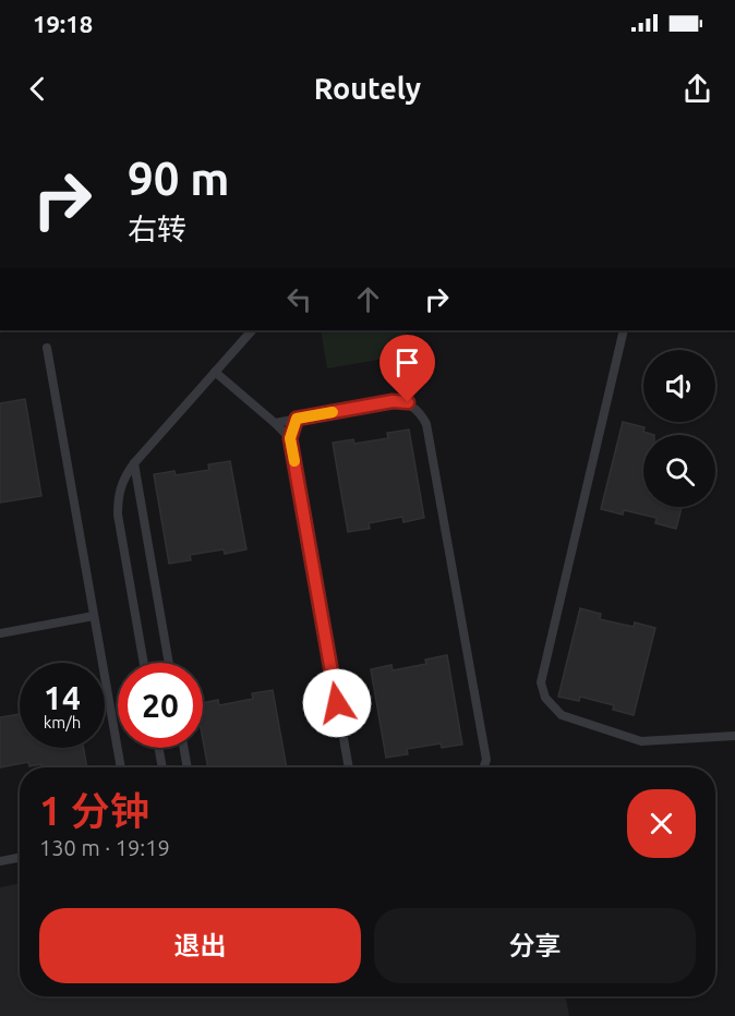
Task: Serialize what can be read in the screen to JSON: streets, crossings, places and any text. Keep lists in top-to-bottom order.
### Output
{
  "page": {
    "status": "19:18",
    "header": "Routely",
    "turn": ["90 m", "右转"],
    "speed": "14 km/h",
    "limit": "20",
    "heading": ["1 分钟", "130 m · 19:19"],
    "buttons": ["退出", "分享"]
  }
}
